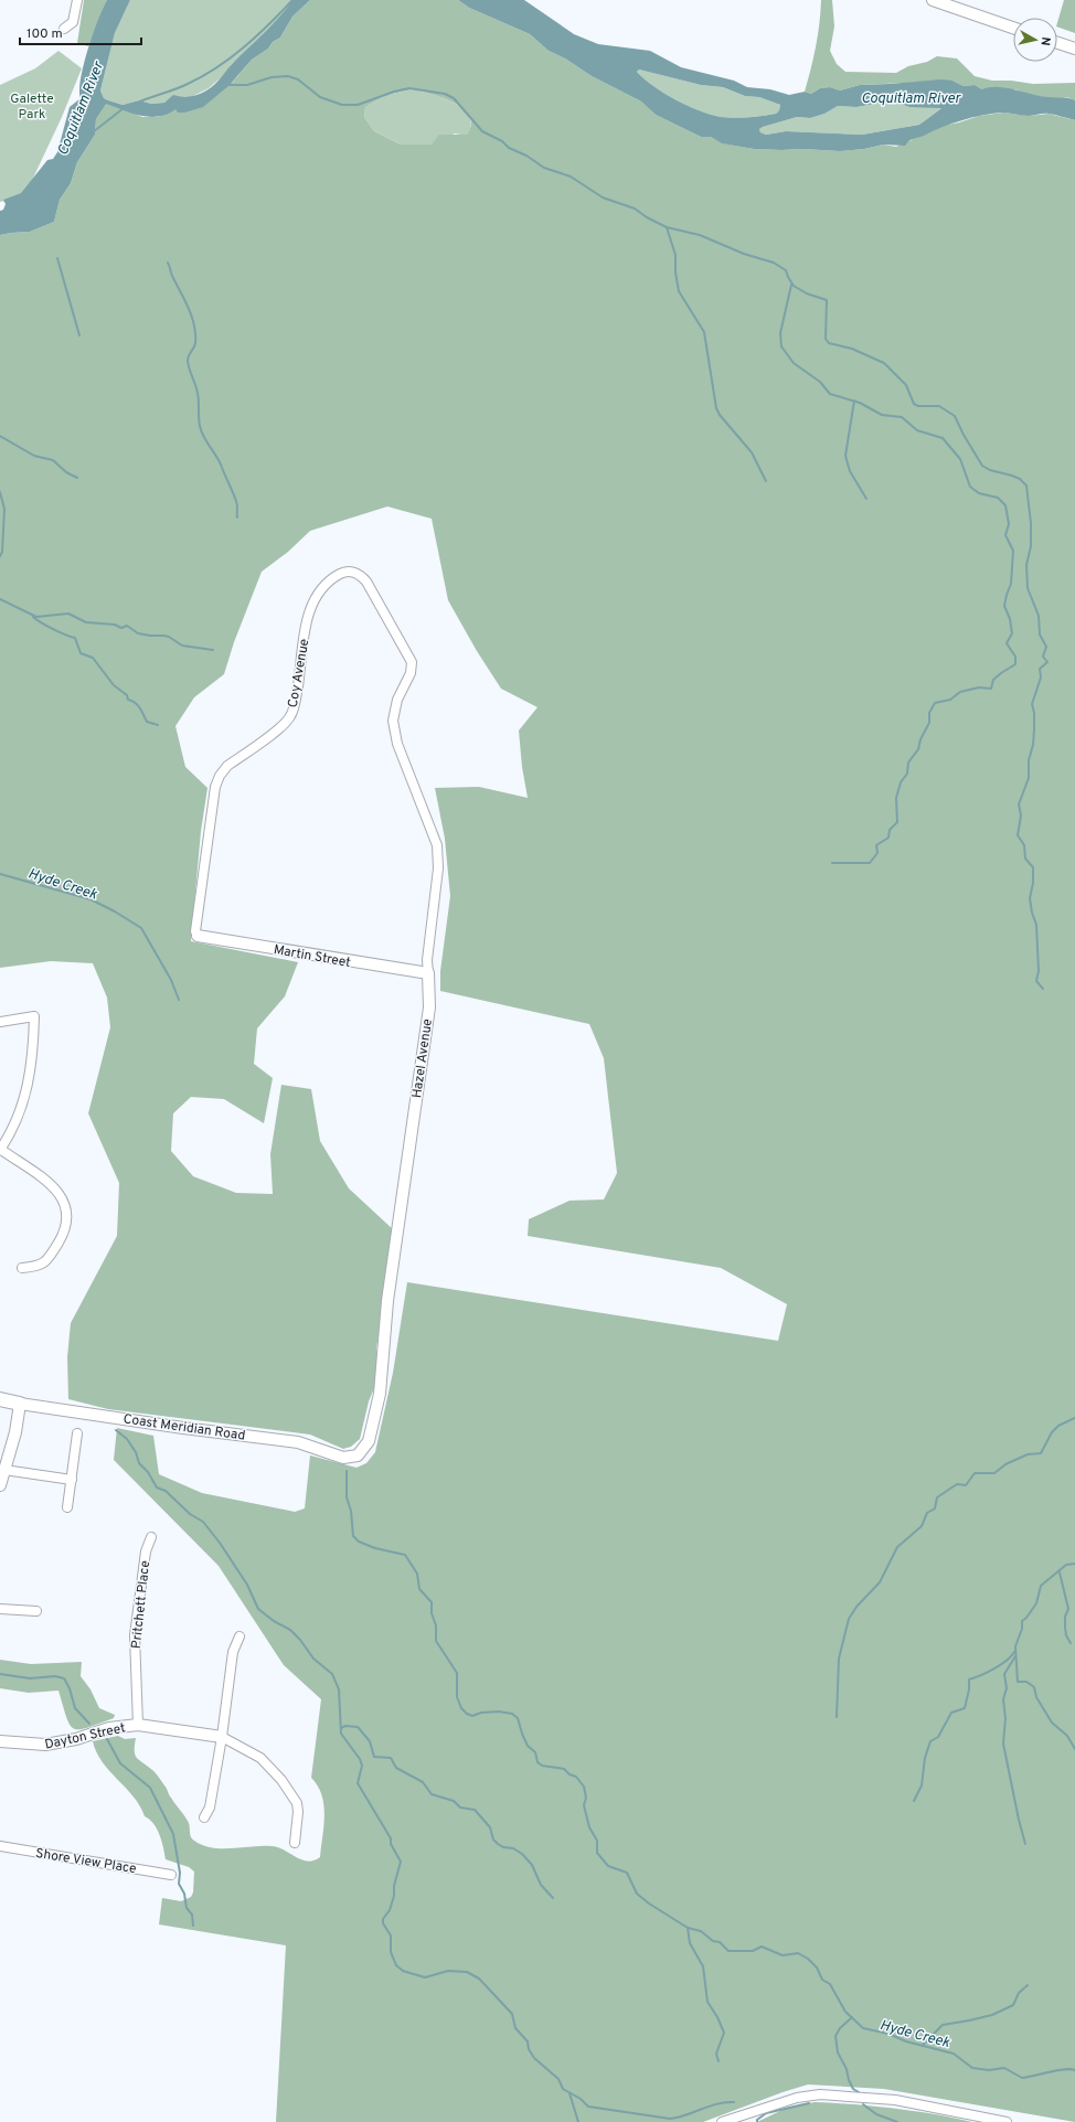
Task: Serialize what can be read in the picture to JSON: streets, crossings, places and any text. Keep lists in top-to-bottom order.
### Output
{
  "streets": {
    "main road": ["Coast Meridian Road"],
    "street": [
      "Coy Avenue",
      "Martin Street",
      "Hazel Avenue",
      "Pritchett Place",
      "Dayton Street",
      "Shore View Place"
    ]
  },
  "crossings": [
    ["Coy Avenue", "Martin Street"],
    ["Coy Avenue", "Hazel Avenue"],
    ["Martin Street", "Hazel Avenue"],
    ["Hazel Avenue", "Coast Meridian Road"],
    ["Pritchett Place", "Dayton Street"]
  ],
  "water": ["Coquitlam River", "Hyde Creek"],
  "parks": ["Galette Park"],
  "scale_bar": "100 m",
  "north": "right"
}
